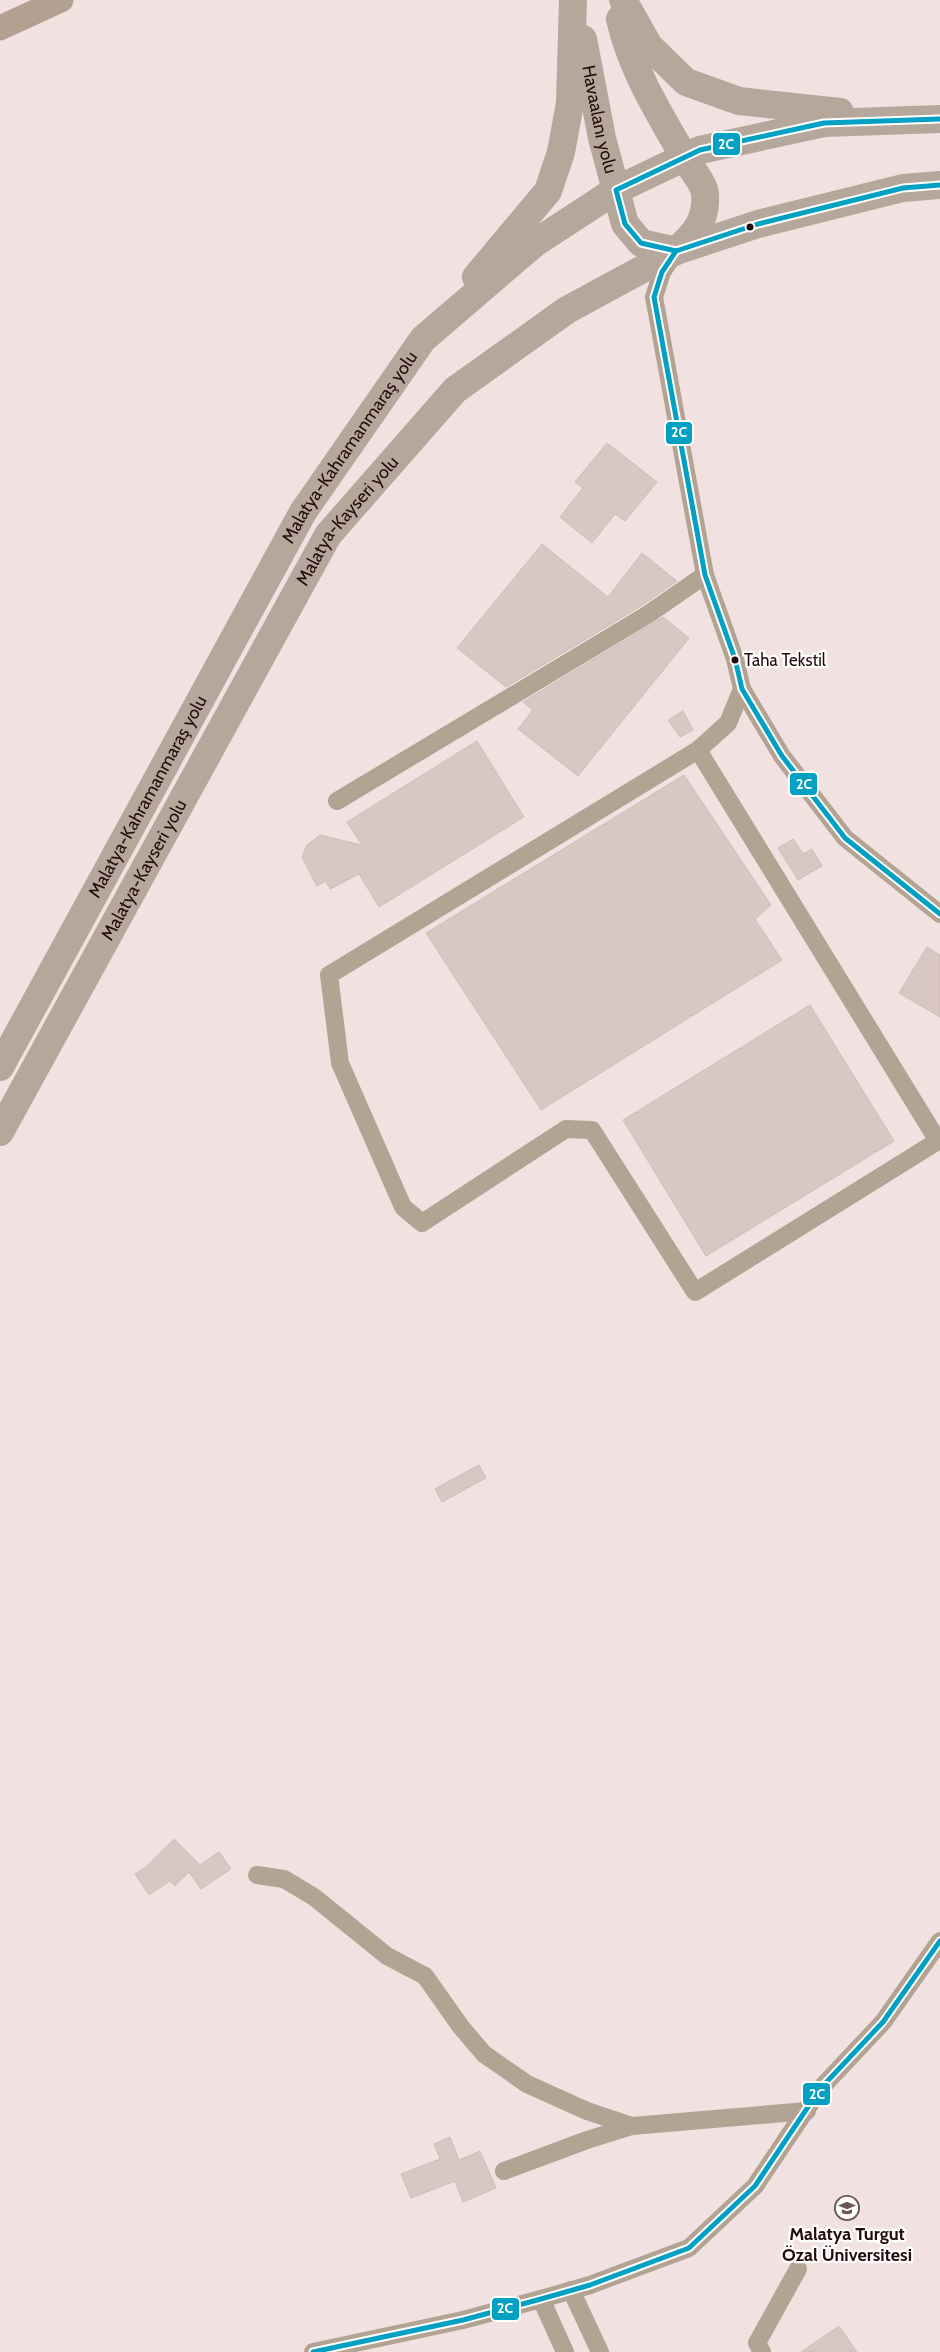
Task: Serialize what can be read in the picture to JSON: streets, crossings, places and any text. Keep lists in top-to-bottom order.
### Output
{
  "streets": {
    "highway": ["Havaalanı yolu", "Malatya-Kahramanmaraş yolu", "Malatya-Kayseri yolu"]
  },
  "crossings": [
    ["Havaalanı yolu", "Malatya-Kahramanmaraş yolu"],
    ["Havaalanı yolu", "Malatya-Kayseri yolu"],
    ["Malatya-Kahramanmaraş yolu", "Malatya-Kayseri yolu"]
  ],
  "places": {
    "other": ["Taha Tekstil"],
    "school or university": ["Malatya Turgut Özal Üniversitesi"]
  },
  "lines": ["transit line 2C"]
}
